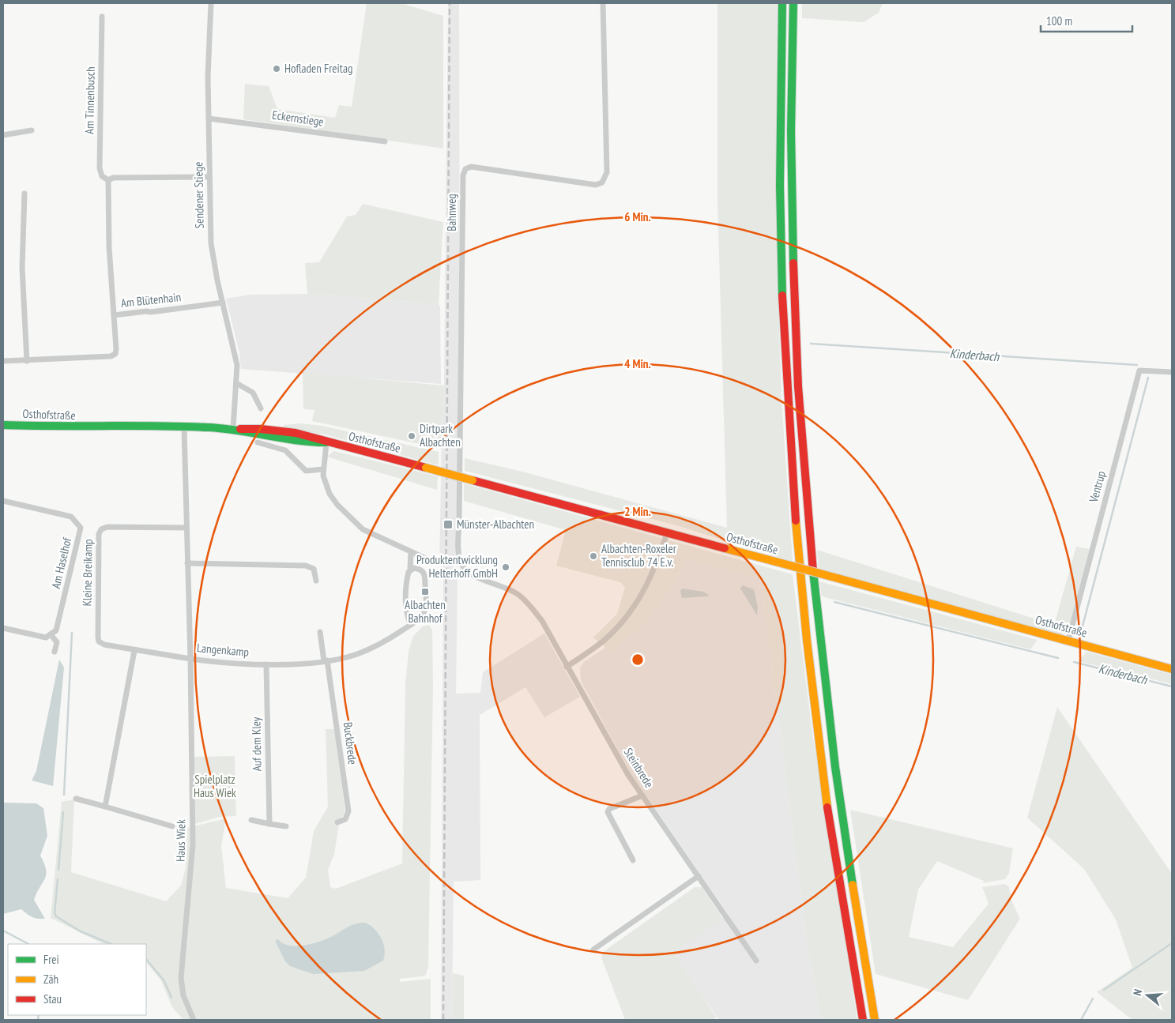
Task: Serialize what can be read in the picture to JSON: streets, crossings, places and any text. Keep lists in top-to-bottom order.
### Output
{
  "streets": {
    "main road": ["Osthofstraße"],
    "street": [
      "Am Tinnenbusch",
      "Eckernstiege",
      "Sendener Stiege",
      "Bahnweg",
      "Am Blütenhain",
      "Ventrup",
      "Am Haselhof",
      "Kleine Breikamp",
      "Langenkamp",
      "Buckbrede",
      "Auf dem Kley",
      "Steinbrede",
      "Haus Wiek"
    ]
  },
  "crossings": [
    ["Am Tinnenbusch", "Am Blütenhain"],
    ["Eckernstiege", "Sendener Stiege"],
    ["Sendener Stiege", "Am Blütenhain"],
    ["Sendener Stiege", "Osthofstraße"],
    ["Bahnweg", "Steinbrede"],
    ["Osthofstraße", "Ventrup"],
    ["Osthofstraße", "Langenkamp"],
    ["Kleine Breikamp", "Langenkamp"],
    ["Kleine Breikamp", "Haus Wiek"],
    ["Langenkamp", "Buckbrede"],
    ["Langenkamp", "Auf dem Kley"],
    ["Langenkamp", "Haus Wiek"]
  ],
  "water": ["Kinderbach"],
  "parks": ["Spielplatz Haus Wiek"],
  "places": {
    "other": [
      "Hofladen Freitag",
      "Dirtpark Albachten",
      "Albachten-Roxeler Tennisclub 74 E.v.",
      "Produktentwicklung Helterhoff GmbH"
    ],
    "transit": ["Münster-Albachten", "Albachten Bahnhof"]
  },
  "legend": ["Frei", "Zäh", "Stau"],
  "scale_bar": "100 m",
  "north": "left",
  "rings": ["6 Min.", "4 Min.", "2 Min."]
}
